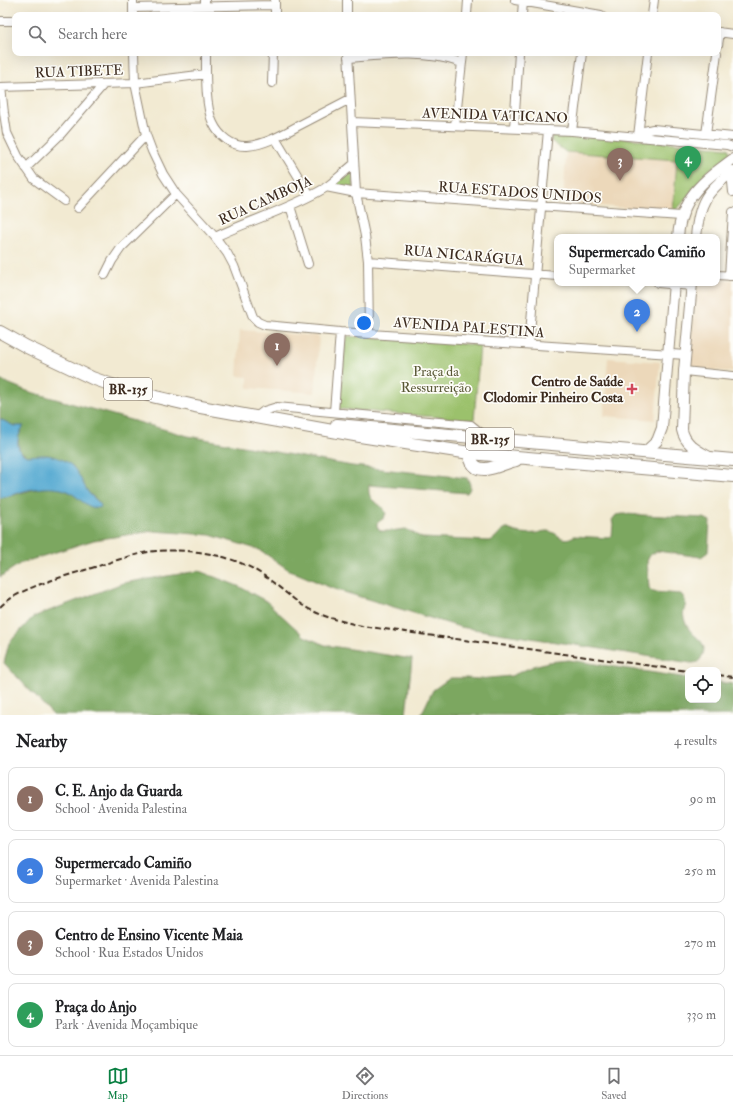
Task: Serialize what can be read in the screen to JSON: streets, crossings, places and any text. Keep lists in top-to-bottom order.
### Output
{
  "streets": {
    "highway": ["BR-135"],
    "street": [
      "RUA TIBETE",
      "AVENIDA VATICANO",
      "RUA ESTADOS UNIDOS",
      "RUA CAMBOJA",
      "RUA NICARÁGUA",
      "AVENIDA PALESTINA"
    ]
  },
  "crossings": [
    ["RUA ESTADOS UNIDOS", "RUA CAMBOJA"],
    ["RUA CAMBOJA", "AVENIDA PALESTINA"]
  ],
  "parks": ["Praça da Ressurreição"],
  "places": {
    "health": ["Centro de Saúde Clodomir Pinheiro Costa"]
  },
  "page": {
    "search": "Search here",
    "pins": [
      "4",
      "3",
      "2",
      "1"
    ],
    "popup": ["Supermercado Camiño", "Supermarket"],
    "heading": ["Nearby", "4 results"],
    "list": [
      {
        "mark": "1",
        "name": "C. E. Anjo da Guarda",
        "note": "School · Avenida Palestina",
        "value": "90 m"
      },
      {
        "mark": "2",
        "name": "Supermercado Camiño",
        "note": "Supermarket · Avenida Palestina",
        "value": "250 m"
      },
      {
        "mark": "3",
        "name": "Centro de Ensino Vicente Maia",
        "note": "School · Rua Estados Unidos",
        "value": "270 m"
      },
      {
        "mark": "4",
        "name": "Praça do Anjo",
        "note": "Park · Avenida Moçambique",
        "value": "330 m"
      }
    ],
    "nav": ["Map", "Directions", "Saved"]
  }
}
